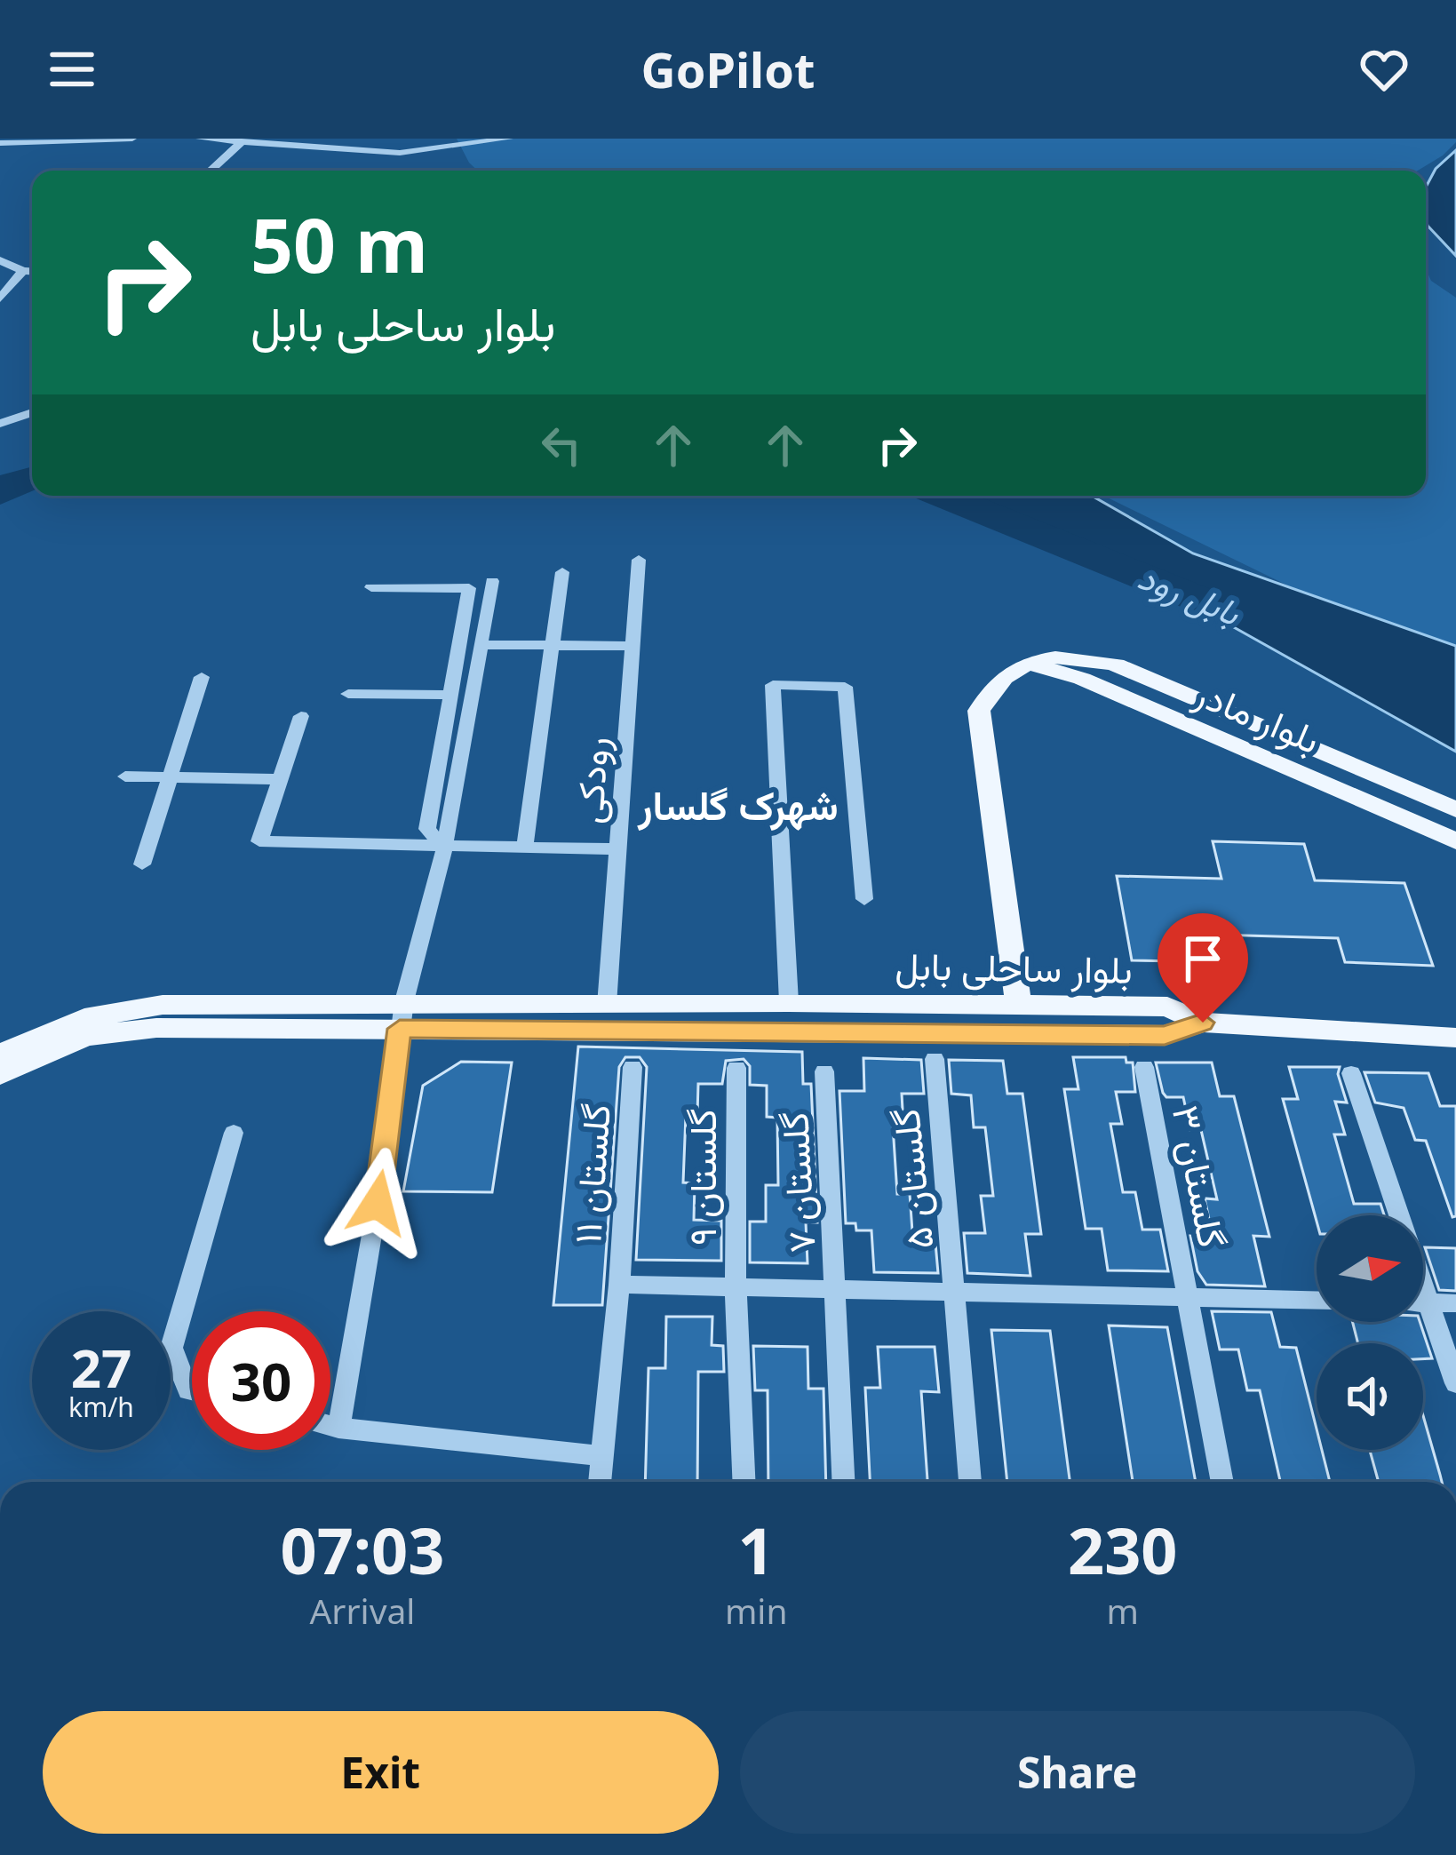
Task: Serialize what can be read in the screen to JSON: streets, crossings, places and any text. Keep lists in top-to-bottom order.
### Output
{
  "streets": {
    "main road": ["بلوار مادر", "بلوار ساحلی بابل"],
    "street": [
      "رودکی",
      "گلستان ۱۱",
      "گلستان ۳",
      "گلستان ۹",
      "گلستان ۵",
      "گلستان ۷"
    ]
  },
  "crossings": [
    ["بلوار مادر", "بلوار ساحلی بابل"],
    ["رودکی", "بلوار ساحلی بابل"]
  ],
  "districts": ["شهرک گلسار"],
  "water": ["بابل رود"],
  "north": "right",
  "page": {
    "header": "GoPilot",
    "turn": ["50 m", "بلوار ساحلی بابل"],
    "speed": "27 km/h",
    "limit": "30",
    "eta": [
      "07:03",
      "Arrival",
      "1",
      "min",
      "230",
      "m"
    ],
    "buttons": ["Exit", "Share"]
  }
}
